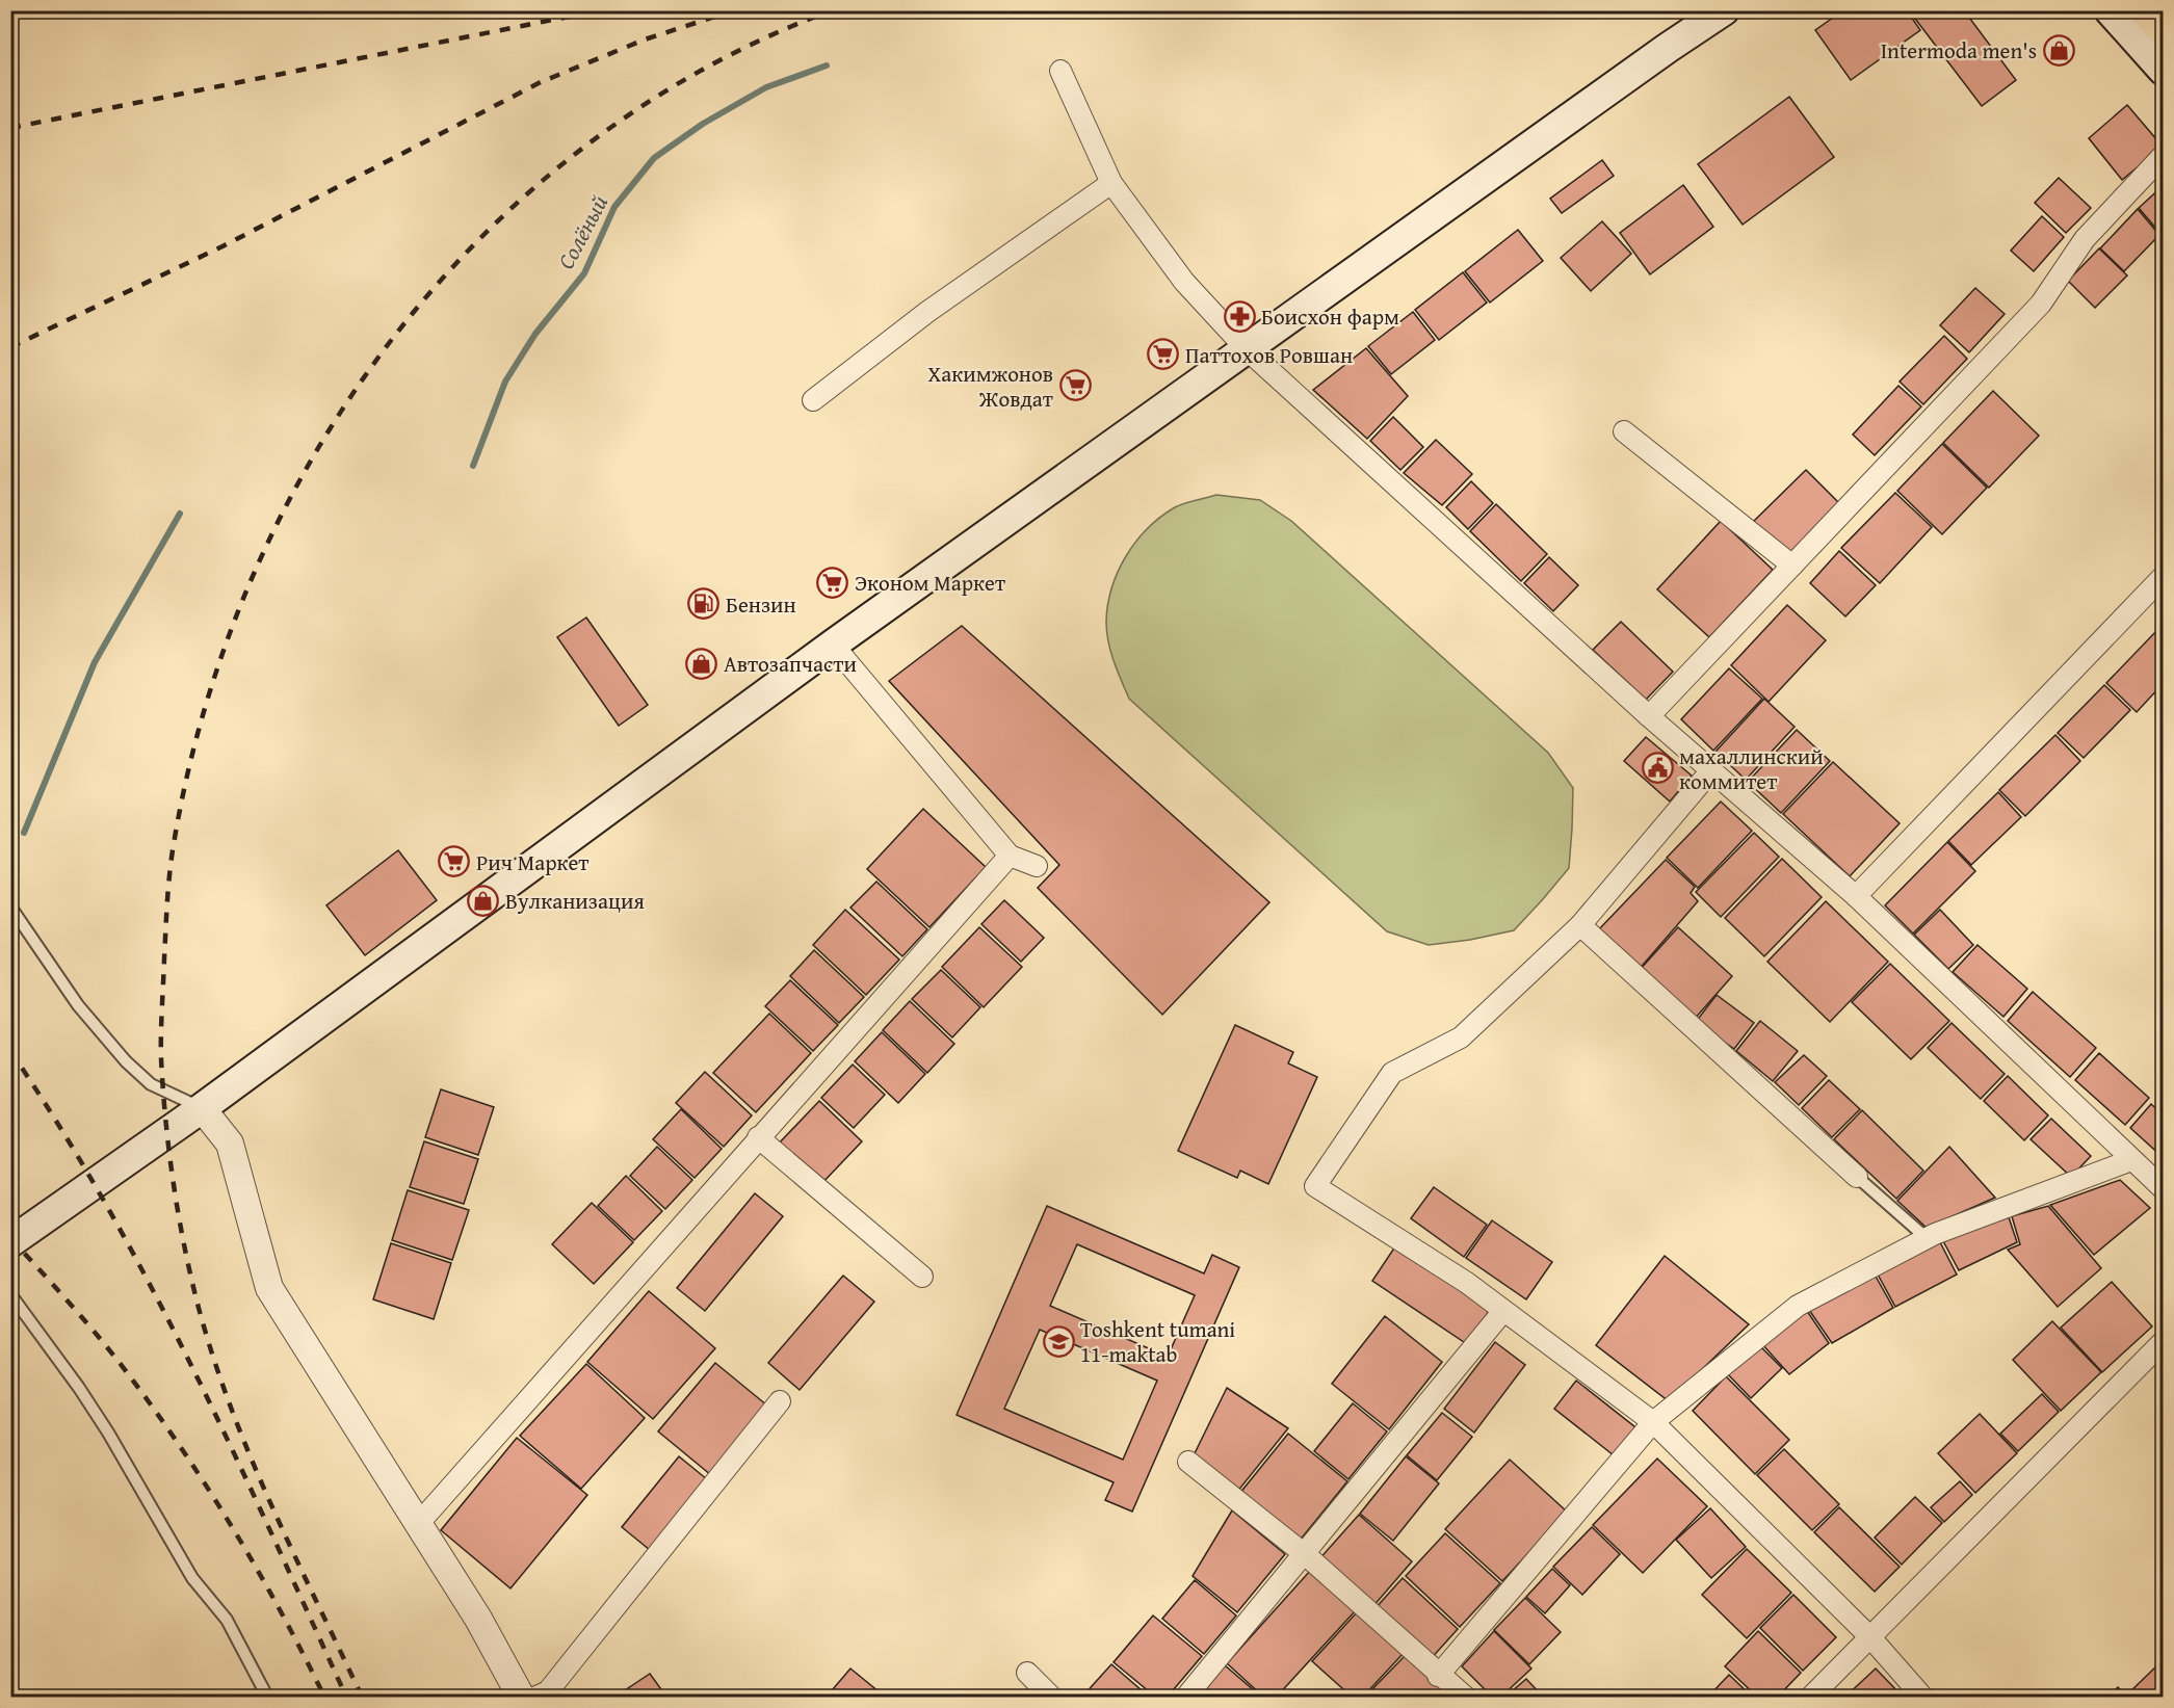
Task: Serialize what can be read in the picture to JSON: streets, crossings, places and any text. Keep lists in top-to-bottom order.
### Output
{
  "water": ["Солёный"],
  "places": {
    "shop": ["Intermoda men's", "Автозапчасти", "Вулканизация"],
    "pharmacy": ["Боисхон фарм"],
    "supermarket": [
      "Паттохов Ровшан",
      "Хакимжонов Жовдат",
      "Эконом Маркет",
      "Рич Маркет"
    ],
    "fuel station": ["Бензин"],
    "public building": ["махаллинский коммитет"],
    "school or university": ["Toshkent tumani 11-maktab"]
  }
}
